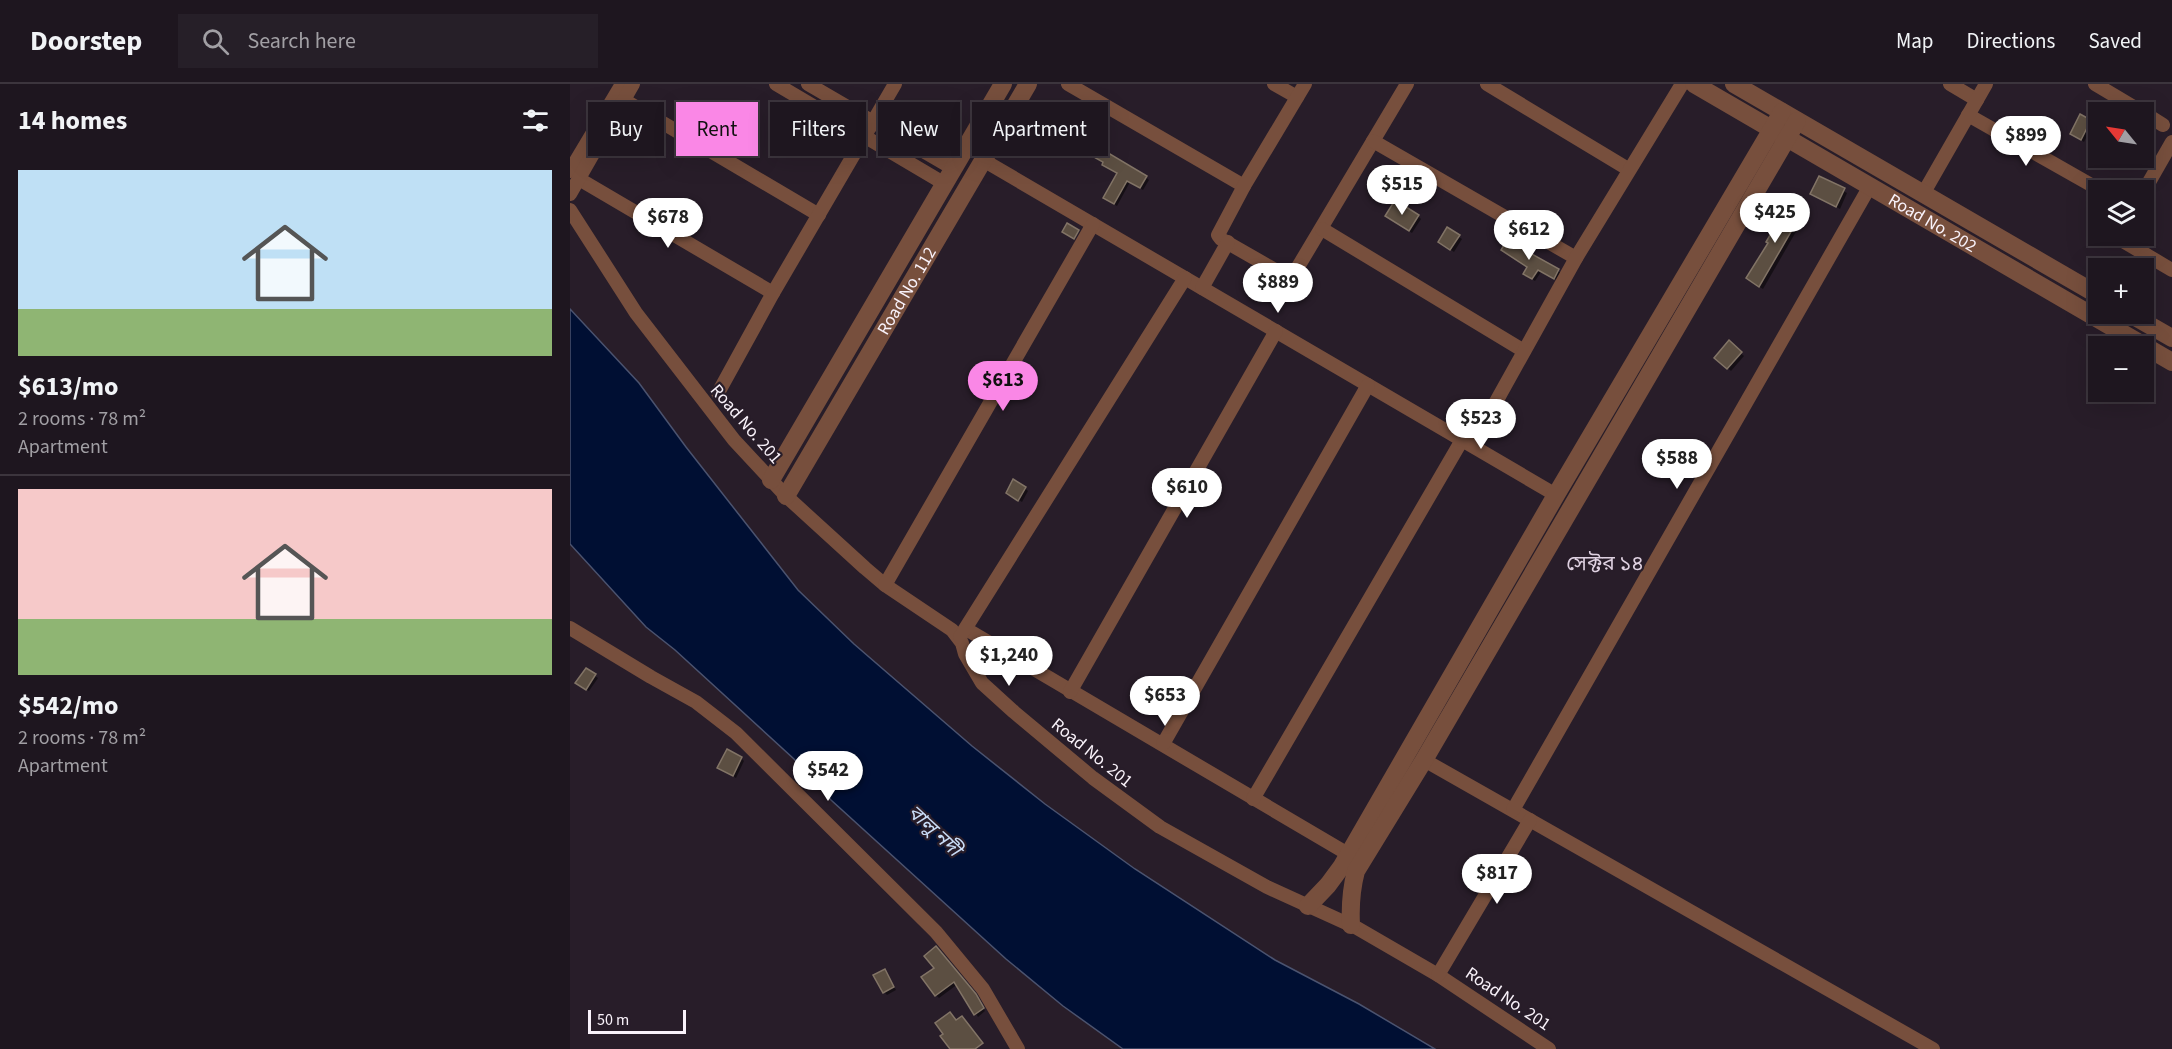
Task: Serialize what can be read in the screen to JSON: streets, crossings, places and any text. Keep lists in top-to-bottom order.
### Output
{
  "streets": {
    "street": ["Road No. 202", "Road No. 112", "Road No. 201"]
  },
  "crossings": [
    ["Road No. 112", "Road No. 201"]
  ],
  "districts": ["সেক্টর ১৪"],
  "water": ["বালু নদী"],
  "scale_bar": "50 m",
  "north": "top left",
  "page": {
    "header": "Doorstep",
    "search": "Search here",
    "nav": ["Map", "Directions", "Saved"],
    "heading": "14 homes",
    "map_buttons": ["+", "−"],
    "chip": [
      "Buy",
      "Rent",
      "Filters",
      "New",
      "Apartment"
    ],
    "price": [
      "$899",
      "$515",
      "$425",
      "$678",
      "$612",
      "$889",
      "$613",
      "$523",
      "$588",
      "$610",
      "$1,240",
      "$653",
      "$542",
      "$817"
    ],
    "list": [
      {
        "name": "$613/mo",
        "note": "2 rooms · 78 m² · Apartment"
      },
      {
        "name": "$542/mo",
        "note": "2 rooms · 78 m² · Apartment"
      }
    ],
    "scale": "50 m"
  }
}
